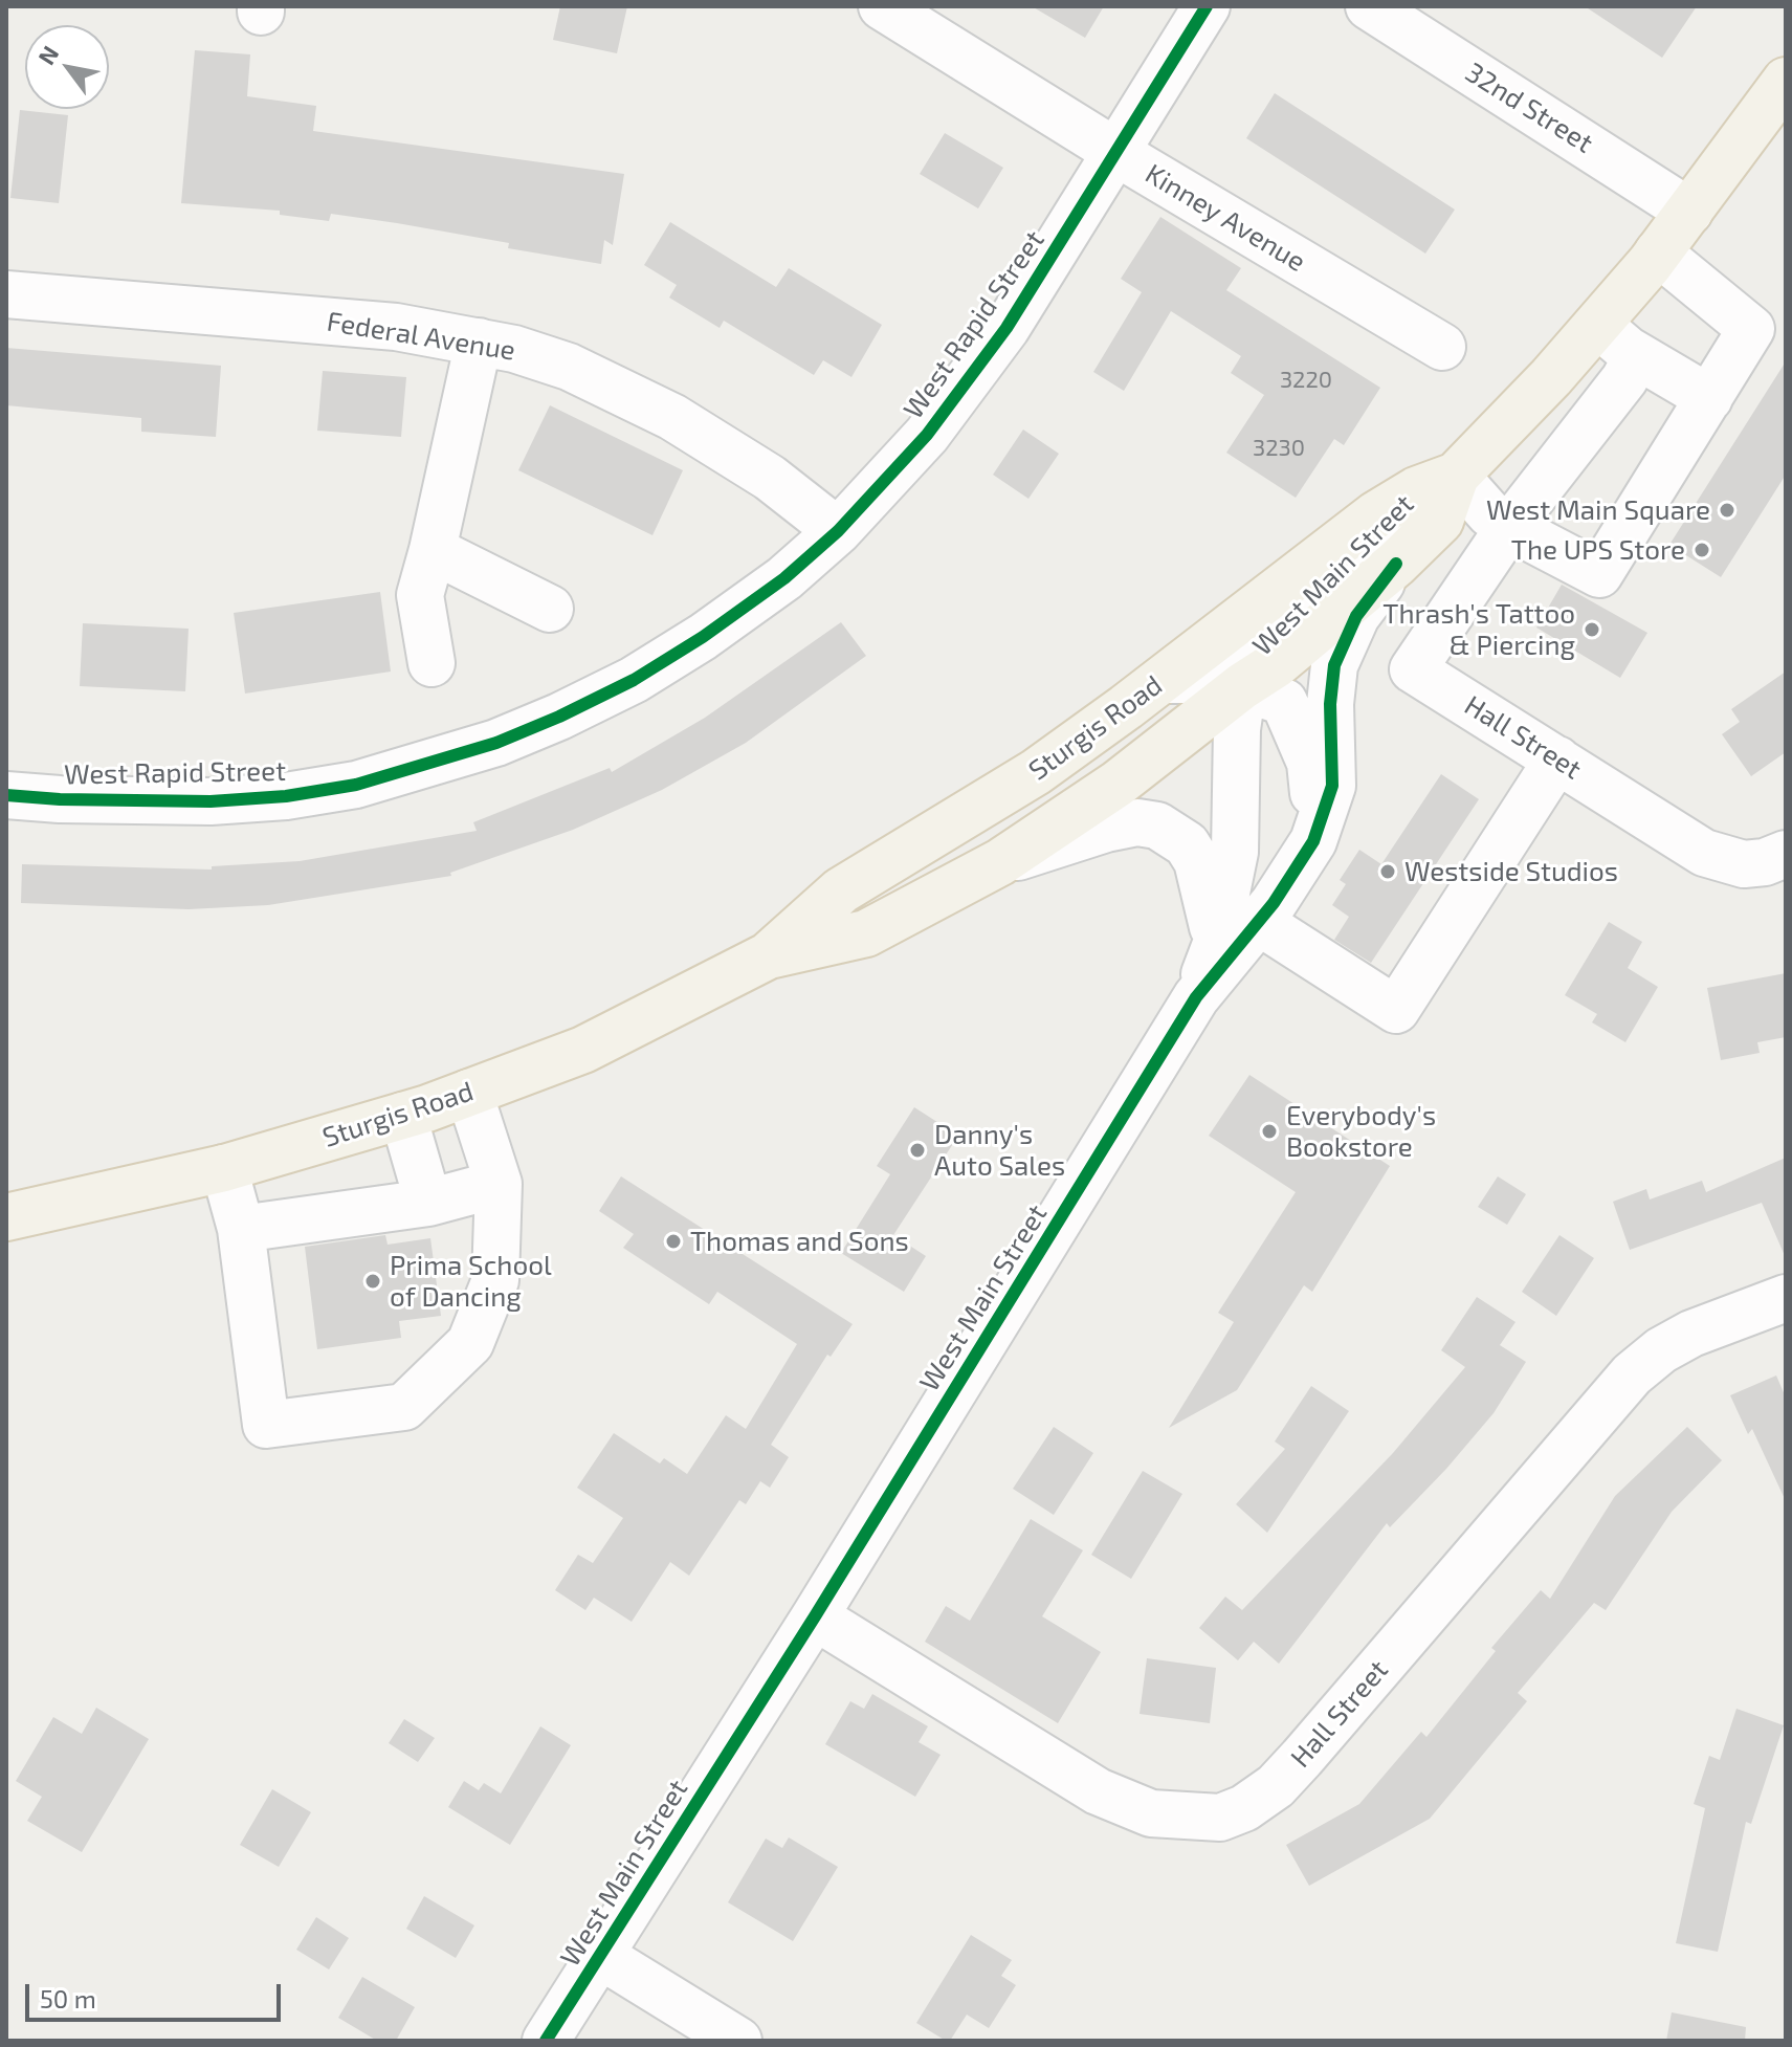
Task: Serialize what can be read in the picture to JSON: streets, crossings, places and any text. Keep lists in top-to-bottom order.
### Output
{
  "streets": {
    "main road": ["West Main Street", "Sturgis Road"],
    "street": [
      "32nd Street",
      "Kinney Avenue",
      "West Rapid Street",
      "Federal Avenue",
      "Hall Street"
    ]
  },
  "crossings": [
    ["32nd Street", "West Main Street"],
    ["Kinney Avenue", "West Rapid Street"],
    ["West Rapid Street", "Federal Avenue"],
    ["West Main Street", "Sturgis Road"],
    ["West Main Street", "Hall Street"]
  ],
  "places": [
    "West Main Square",
    "The UPS Store",
    "Thrash's Tattoo & Piercing",
    "Westside Studios",
    "Everybody's Bookstore",
    "Danny's Auto Sales",
    "Thomas and Sons",
    "Prima School of Dancing"
  ],
  "house_numbers": ["3220", "3230"],
  "scale_bar": "50 m",
  "north": "top left"
}
